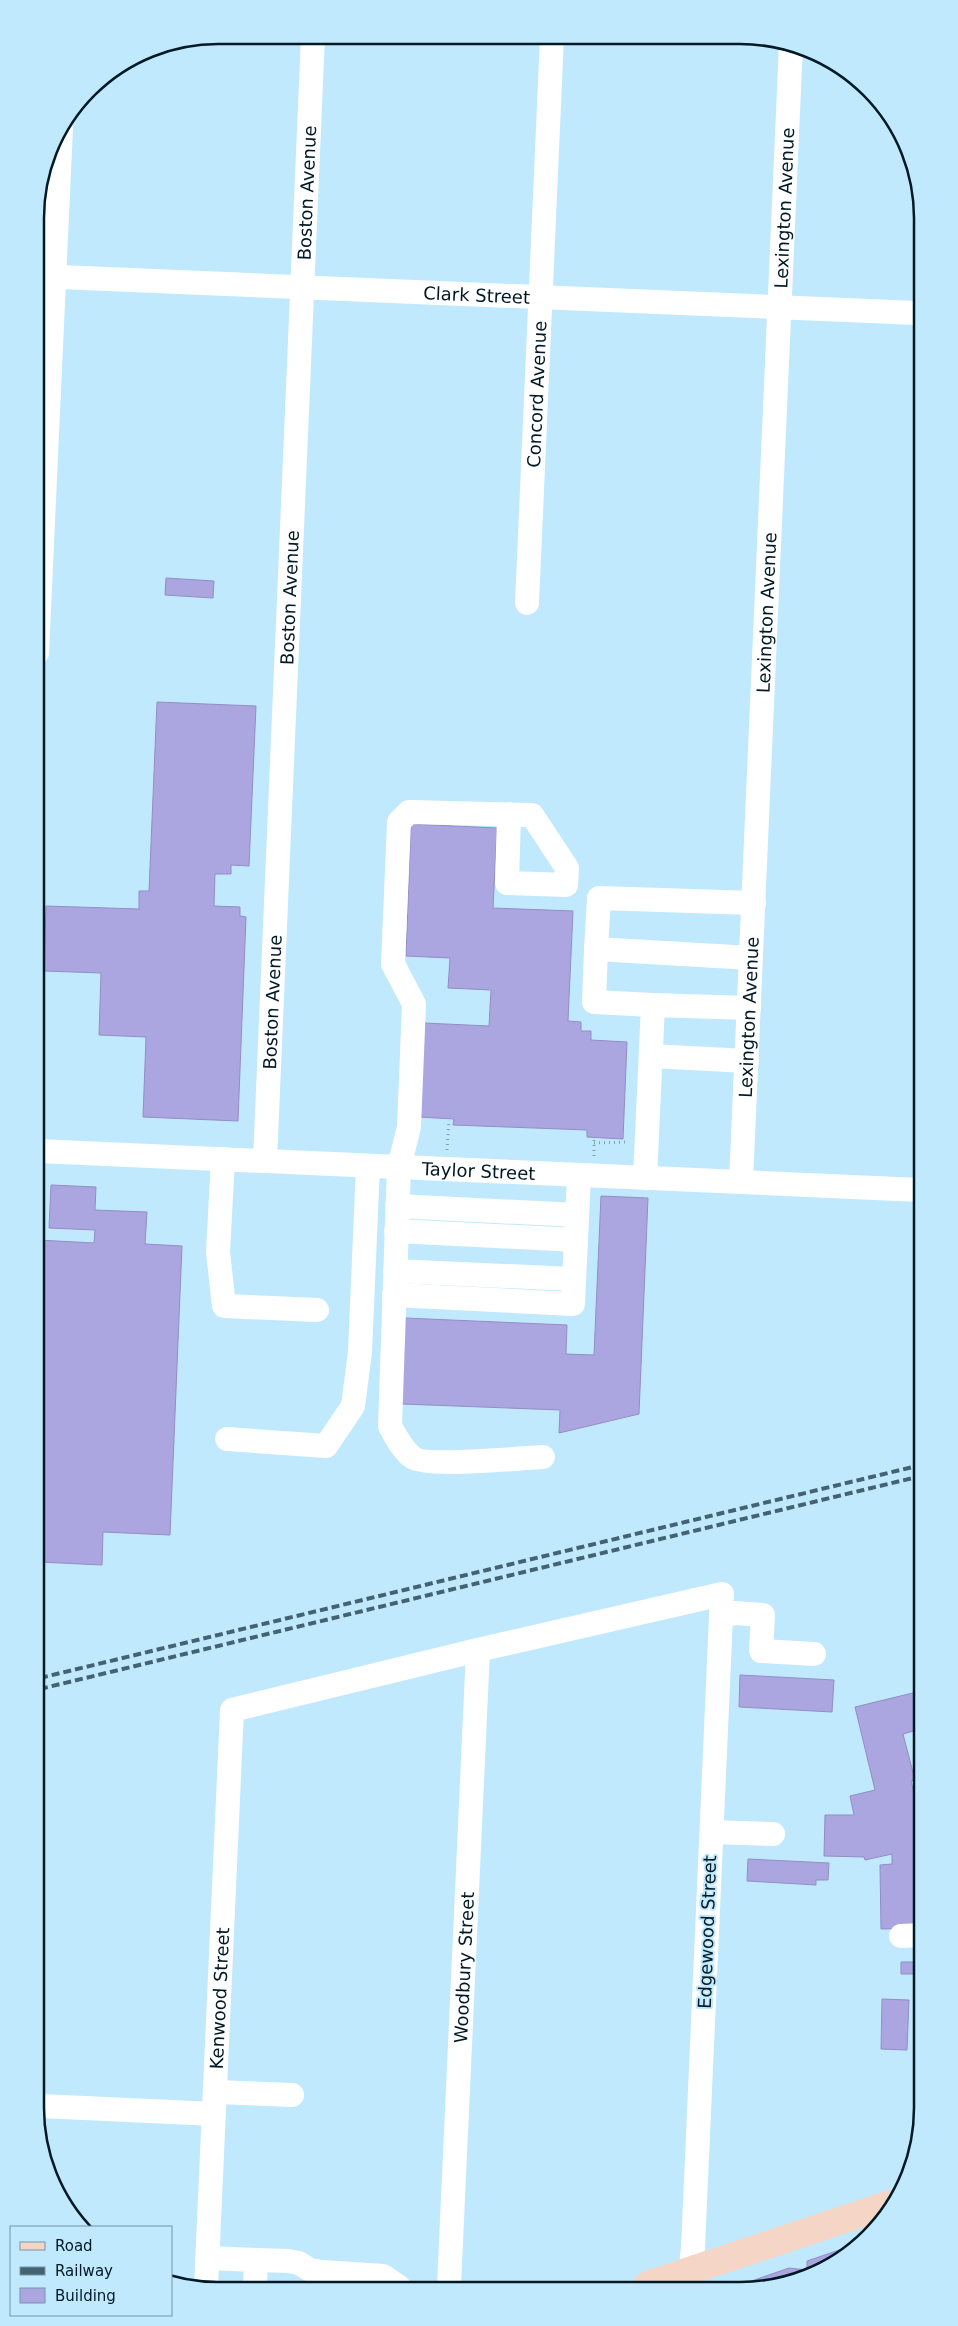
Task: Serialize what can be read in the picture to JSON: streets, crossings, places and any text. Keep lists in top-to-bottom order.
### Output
{
  "streets": {
    "street": [
      "Boston Avenue",
      "Lexington Avenue",
      "Clark Street",
      "Concord Avenue",
      "Taylor Street",
      "Edgewood Street",
      "Woodbury Street",
      "Kenwood Street"
    ]
  },
  "crossings": [
    ["Boston Avenue", "Clark Street"],
    ["Boston Avenue", "Taylor Street"],
    ["Lexington Avenue", "Clark Street"],
    ["Lexington Avenue", "Taylor Street"],
    ["Clark Street", "Concord Avenue"],
    ["Woodbury Street", "Kenwood Street"]
  ],
  "legend": ["Road", "Railway", "Building"]
}
